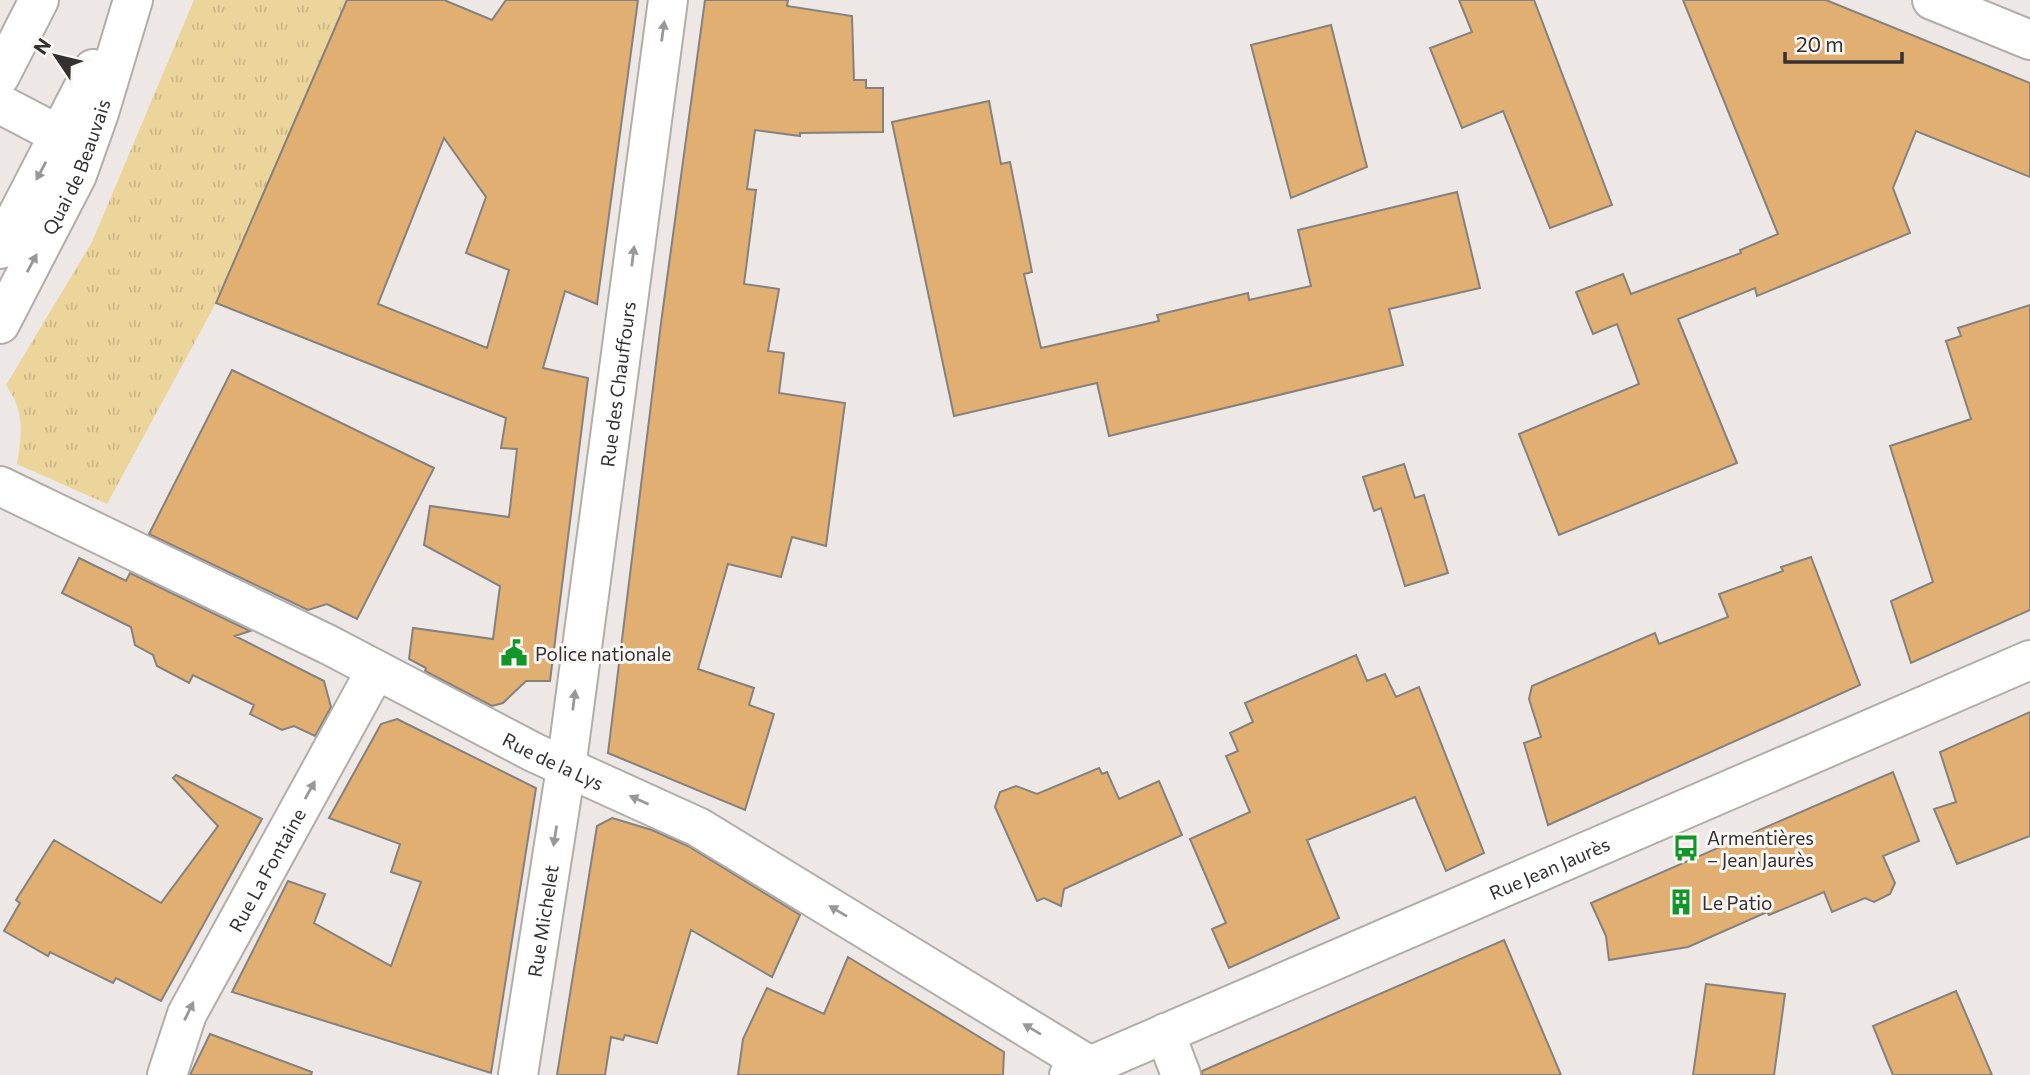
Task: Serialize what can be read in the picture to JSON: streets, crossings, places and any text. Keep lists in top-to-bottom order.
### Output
{
  "streets": {
    "street": [
      "Quai de Beauvais",
      "Rue des Chauffours",
      "Rue de la Lys",
      "Rue Jean Jaurès",
      "Rue La Fontaine",
      "Rue Michelet"
    ]
  },
  "crossings": [
    ["Rue des Chauffours", "Rue de la Lys"],
    ["Rue des Chauffours", "Rue Michelet"],
    ["Rue de la Lys", "Rue Jean Jaurès"],
    ["Rue de la Lys", "Rue La Fontaine"],
    ["Rue de la Lys", "Rue Michelet"]
  ],
  "one_way": [
    "Rue des Chauffours",
    "Rue de la Lys",
    "Rue La Fontaine",
    "Rue Michelet"
  ],
  "places": {
    "public building": ["Police nationale"],
    "bus stop": ["Armentières – Jean Jaurès"],
    "building": ["Le Patio"]
  },
  "scale_bar": "20 m",
  "north": "top left"
}
